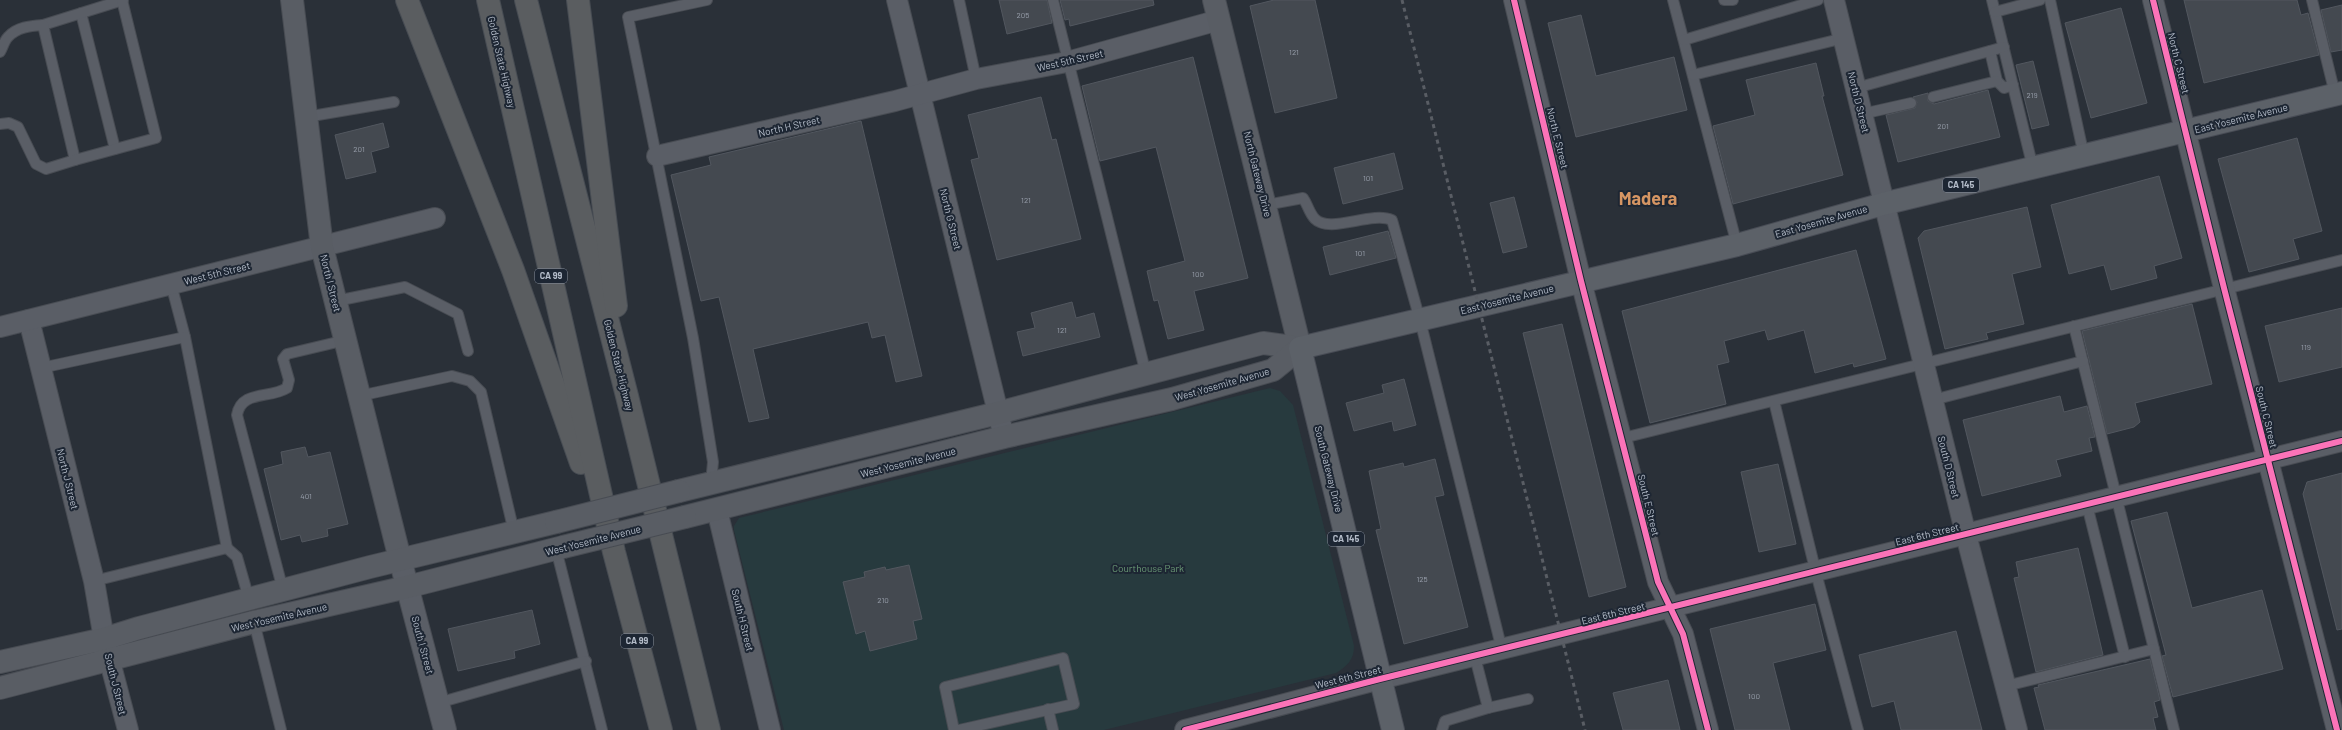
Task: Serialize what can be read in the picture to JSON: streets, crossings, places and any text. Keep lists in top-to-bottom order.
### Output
{
  "streets": {
    "highway": ["Golden State Highway", "CA 99"],
    "main road": [
      "East Yosemite Avenue",
      "North Gateway Drive",
      "CA 145",
      "North I Street",
      "West Yosemite Avenue",
      "South Gateway Drive"
    ],
    "street": [
      "West 5th Street",
      "North C Street",
      "North D Street",
      "North H Street",
      "North E Street",
      "North G Street",
      "South C Street",
      "South D Street",
      "North J Street",
      "South E Street",
      "East 6th Street",
      "South H Street",
      "South I Street",
      "West 6th Street",
      "South J Street"
    ]
  },
  "crossings": [
    ["West 5th Street", "North H Street"],
    ["West 5th Street", "North Gateway Drive"],
    ["West 5th Street", "North G Street"],
    ["West 5th Street", "North I Street"],
    ["West 5th Street", "North J Street"],
    ["North C Street", "East Yosemite Avenue"],
    ["North C Street", "South C Street"],
    ["North D Street", "East Yosemite Avenue"],
    ["North D Street", "South D Street"],
    ["East Yosemite Avenue", "North E Street"],
    ["East Yosemite Avenue", "North Gateway Drive"],
    ["East Yosemite Avenue", "West Yosemite Avenue"],
    ["East Yosemite Avenue", "South C Street"],
    ["East Yosemite Avenue", "South D Street"],
    ["East Yosemite Avenue", "South Gateway Drive"],
    ["East Yosemite Avenue", "South E Street"],
    ["North H Street", "North G Street"],
    ["North E Street", "South E Street"],
    ["North Gateway Drive", "West Yosemite Avenue"],
    ["North Gateway Drive", "South Gateway Drive"],
    ["North G Street", "West Yosemite Avenue"],
    ["North I Street", "West Yosemite Avenue"],
    ["North I Street", "South I Street"],
    ["West Yosemite Avenue", "South Gateway Drive"],
    ["West Yosemite Avenue", "North J Street"],
    ["West Yosemite Avenue", "South H Street"],
    ["West Yosemite Avenue", "South I Street"],
    ["West Yosemite Avenue", "South J Street"],
    ["South C Street", "East 6th Street"],
    ["South D Street", "East 6th Street"],
    ["South Gateway Drive", "West 6th Street"],
    ["North J Street", "South J Street"],
    ["South E Street", "East 6th Street"],
    ["East 6th Street", "West 6th Street"]
  ],
  "districts": ["Madera"],
  "parks": ["Courthouse Park"],
  "house_numbers": [
    "205",
    "121",
    "219",
    "201",
    "201",
    "101",
    "121",
    "101",
    "100",
    "121",
    "119",
    "401",
    "125",
    "210",
    "100"
  ]
}
